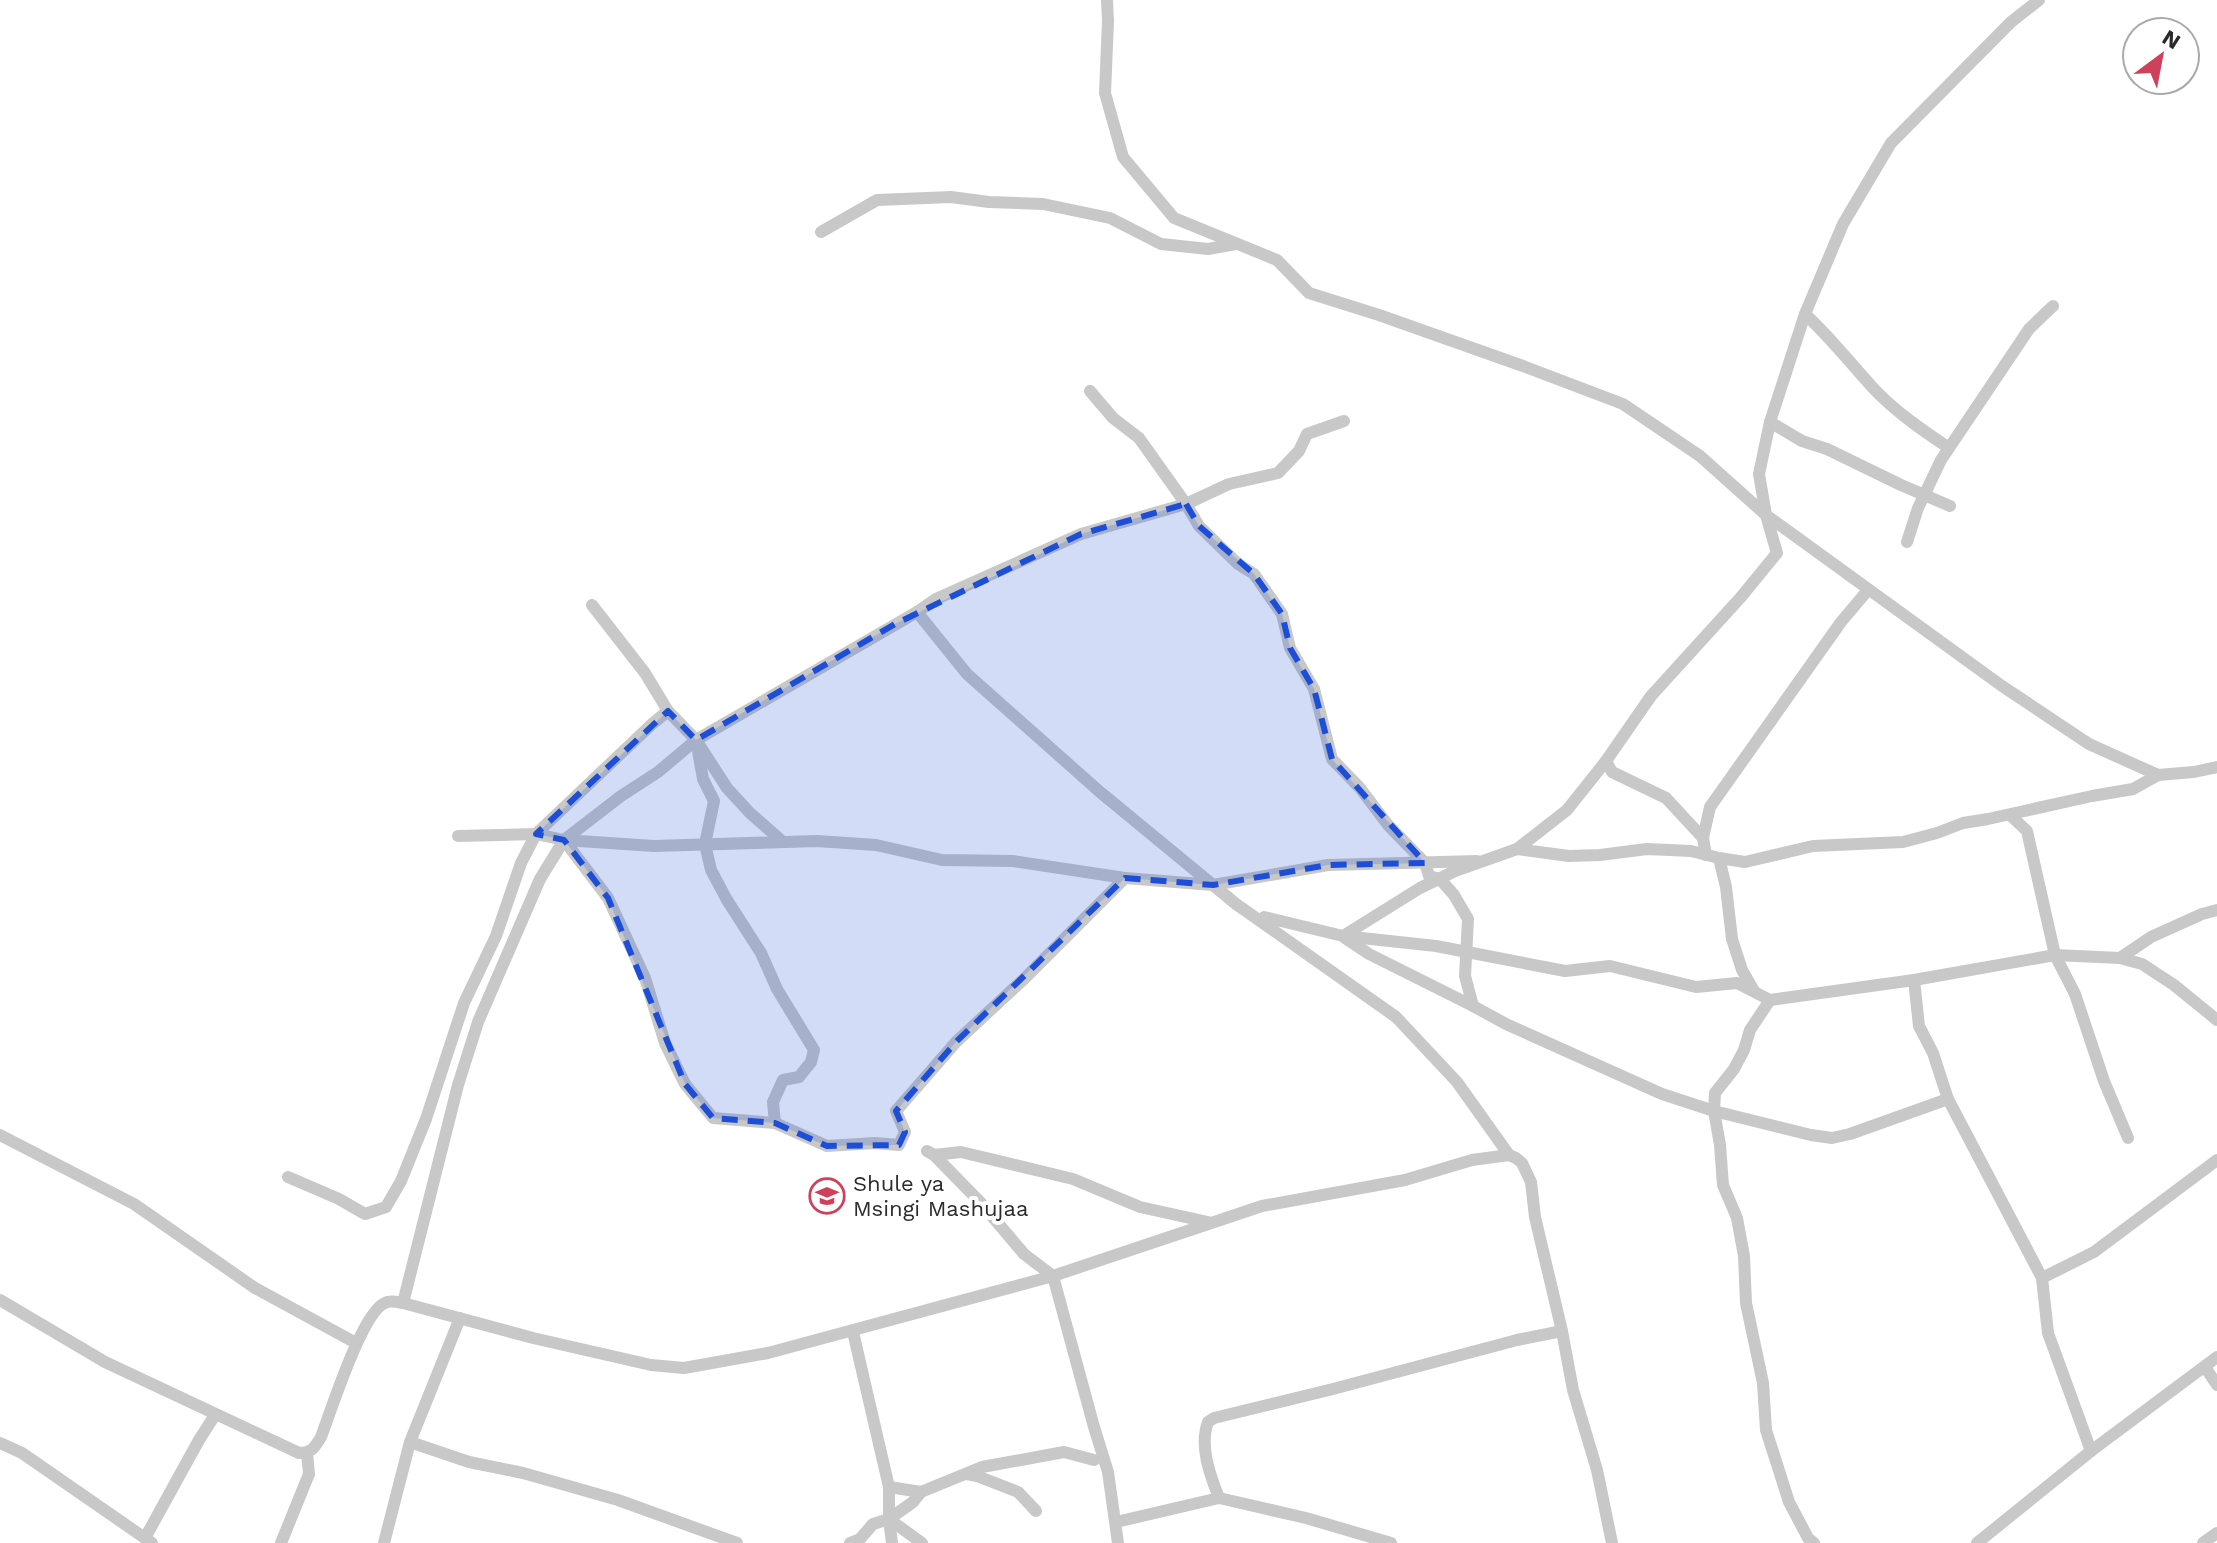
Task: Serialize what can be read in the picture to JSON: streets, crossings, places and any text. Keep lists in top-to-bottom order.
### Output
{
  "places": {
    "school or university": ["Shule ya Msingi Mashujaa"]
  },
  "north": "top right"
}
